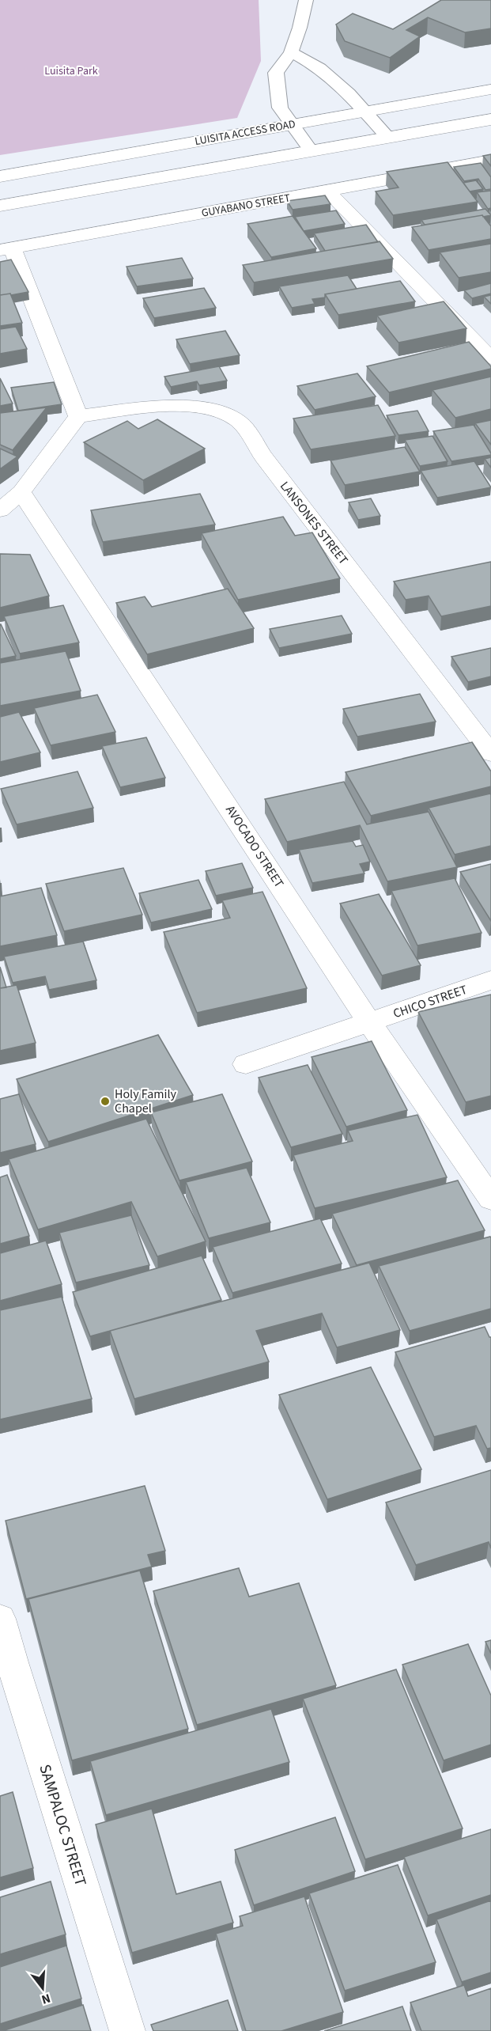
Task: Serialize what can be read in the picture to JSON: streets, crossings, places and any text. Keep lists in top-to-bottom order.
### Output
{
  "streets": {
    "street": [
      "LUISITA ACCESS ROAD",
      "GUYABANO STREET",
      "LANSONES STREET",
      "AVOCADO STREET",
      "CHICO STREET",
      "SAMPALOC STREET"
    ]
  },
  "crossings": [
    ["AVOCADO STREET", "CHICO STREET"]
  ],
  "parks": ["Luisita Park"],
  "places": ["Holy Family Chapel"],
  "north": "bottom"
}
